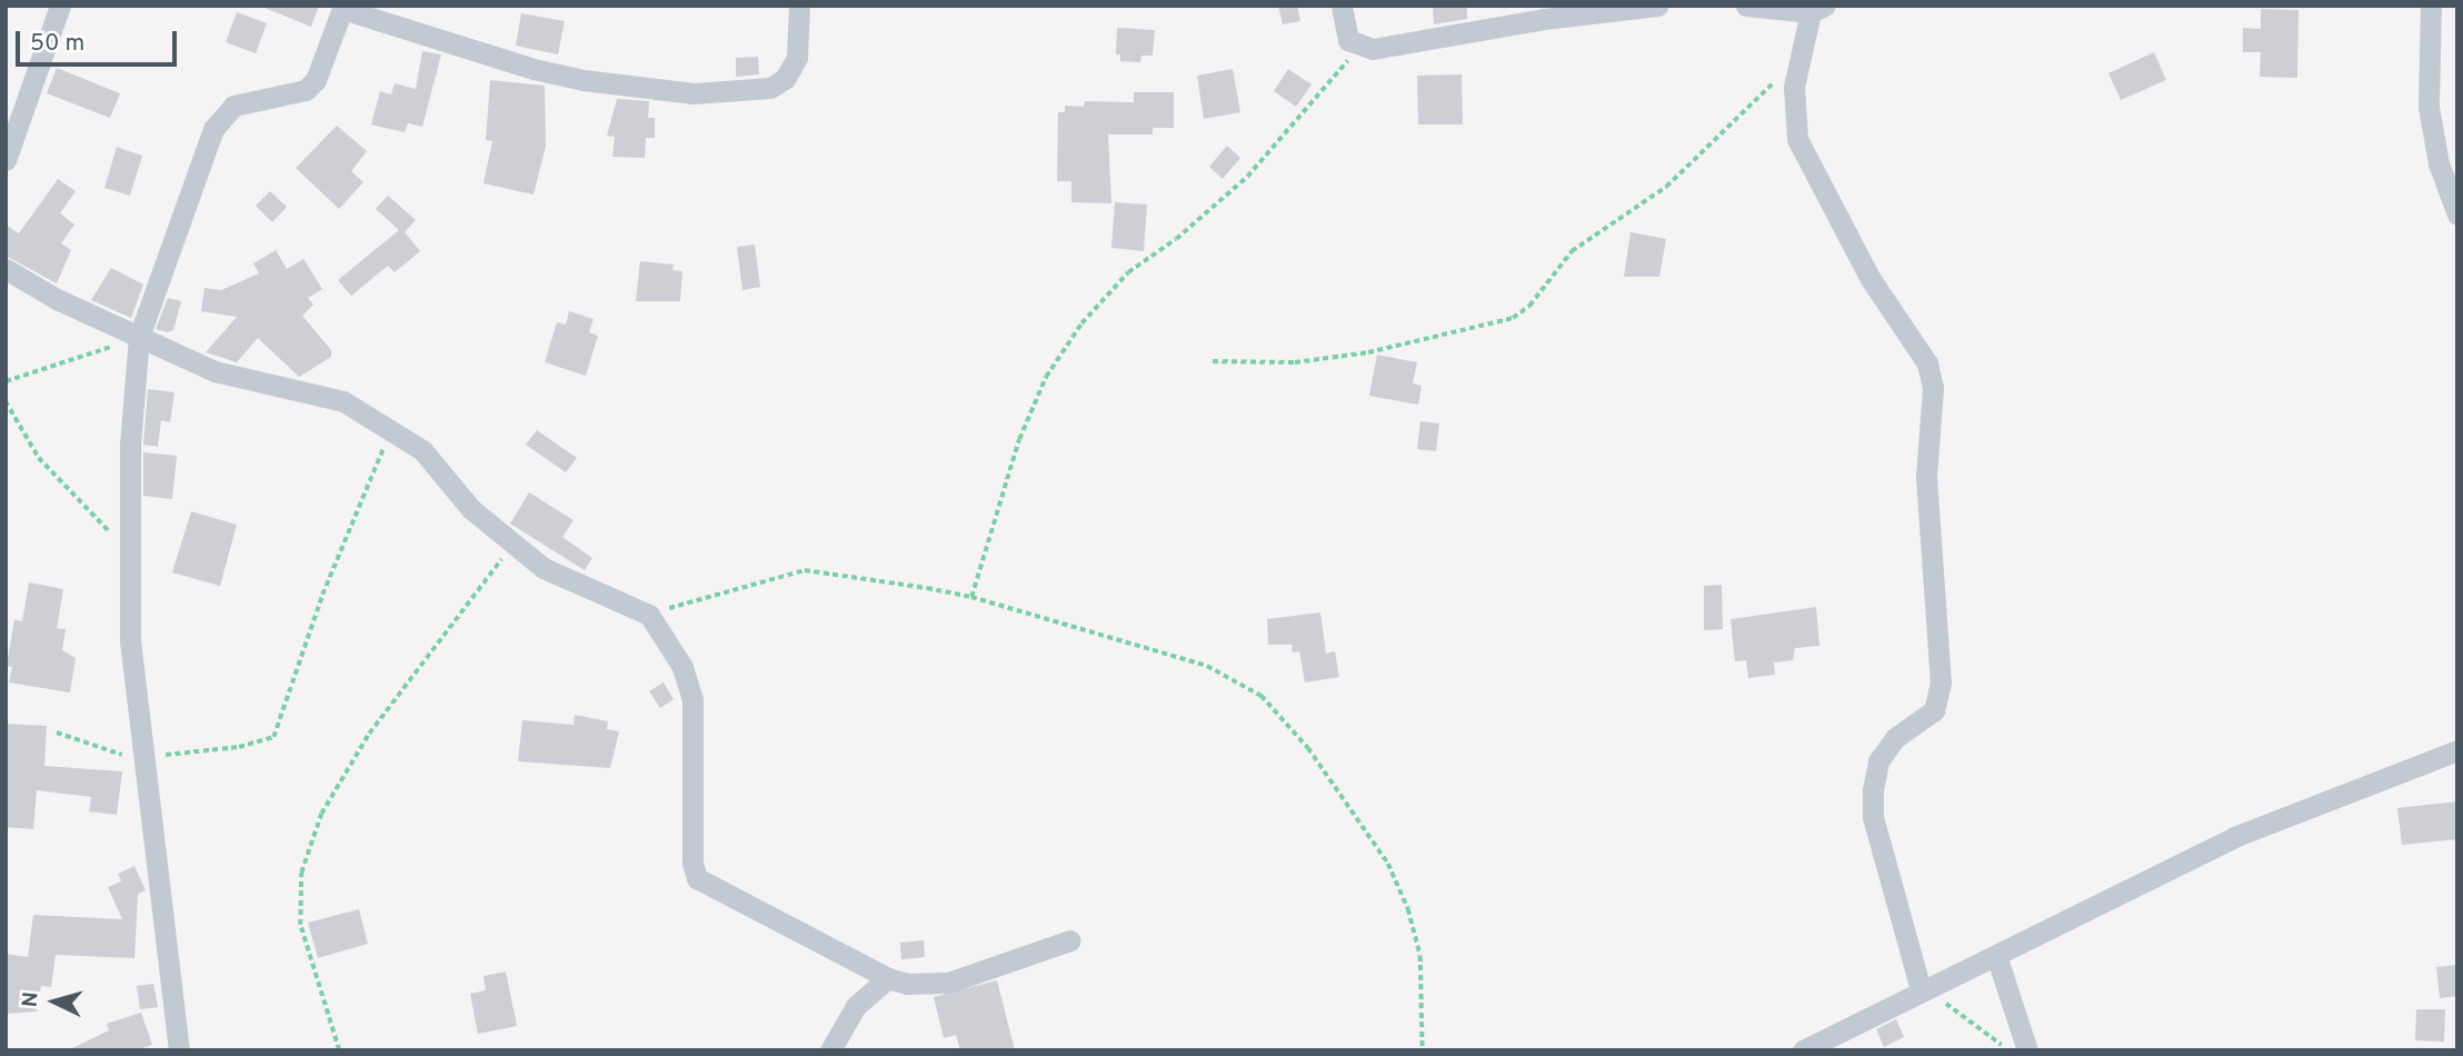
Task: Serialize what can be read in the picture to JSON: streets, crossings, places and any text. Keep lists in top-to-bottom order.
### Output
{
  "scale_bar": "50 m",
  "north": "left"
}
